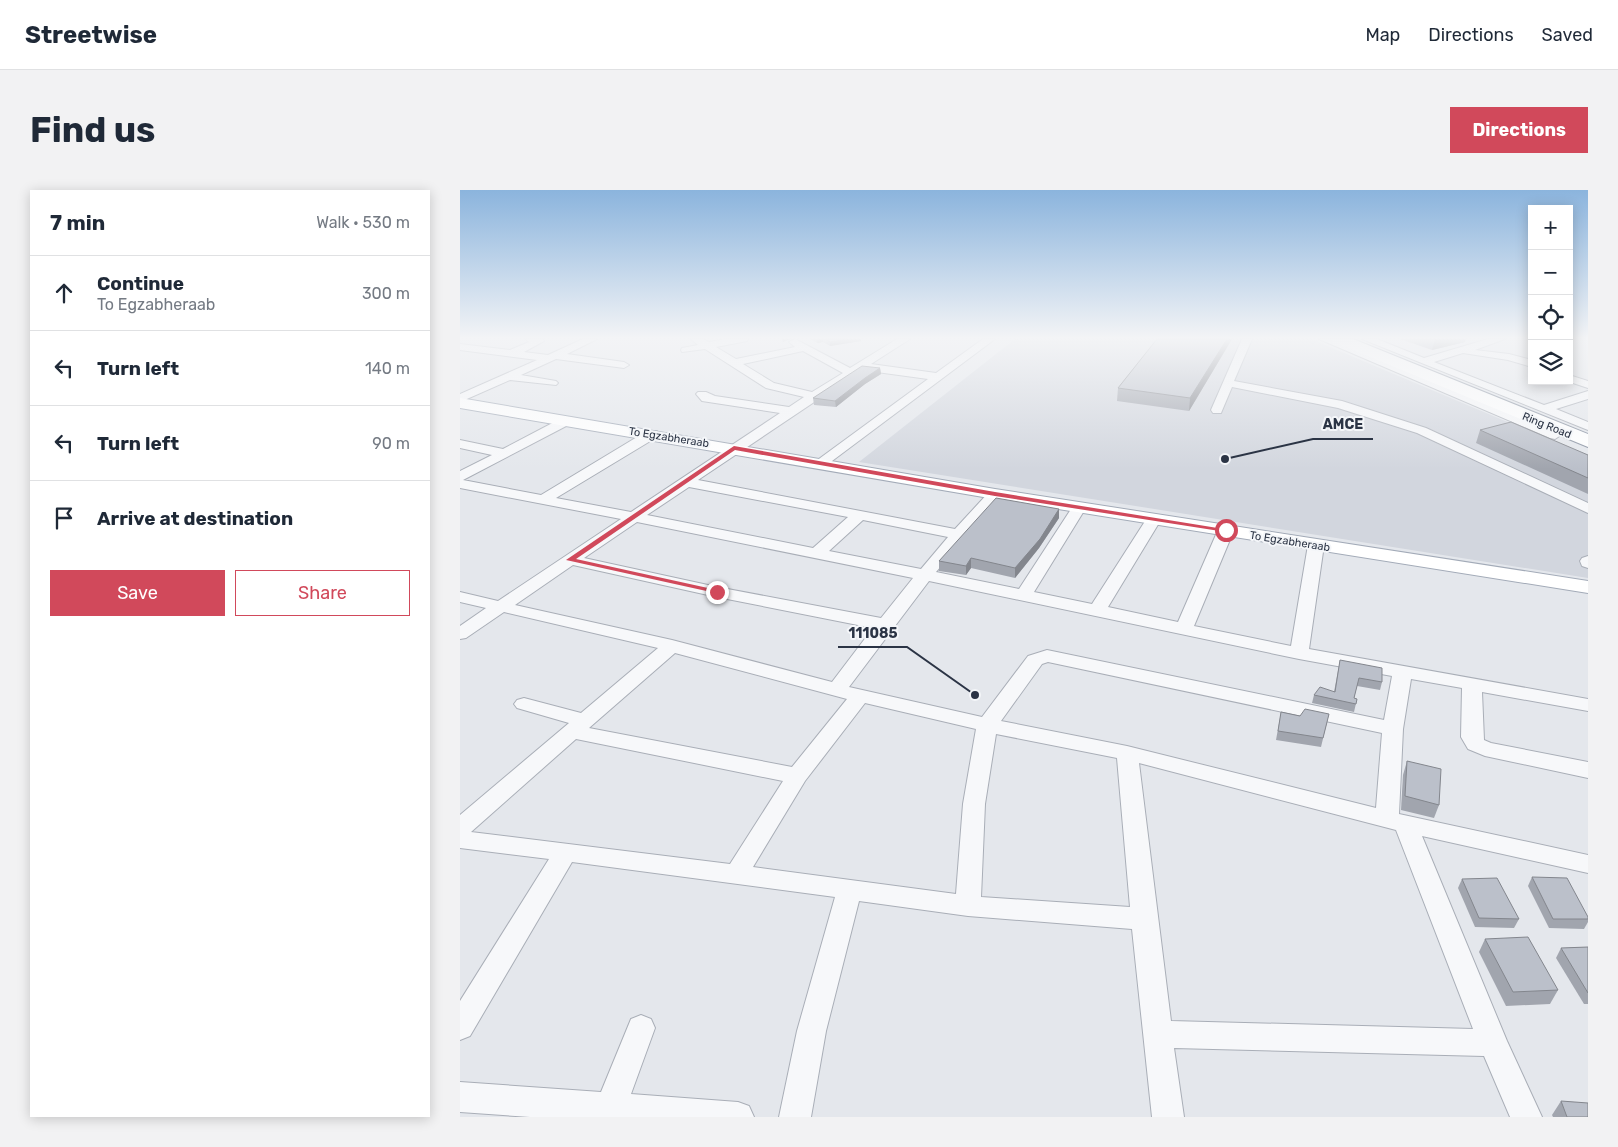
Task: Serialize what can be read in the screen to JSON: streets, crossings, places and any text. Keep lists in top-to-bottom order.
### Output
{
  "streets": {
    "highway": ["Ring Road"],
    "main road": ["To Egzabheraab"]
  },
  "places": ["AMCE", "111085"],
  "page": {
    "header": "Streetwise",
    "nav": ["Map", "Directions", "Saved"],
    "buttons": [
      "Directions",
      ["Save", "Share"]
    ],
    "title": "Find us",
    "heading": ["7 min", "Walk · 530 m"],
    "map_buttons": ["+", "−"],
    "list": [
      ["Continue", "To Egzabheraab", "300 m"],
      ["Turn left", "140 m"],
      ["Turn left", "90 m"],
      "Arrive at destination"
    ]
  }
}
